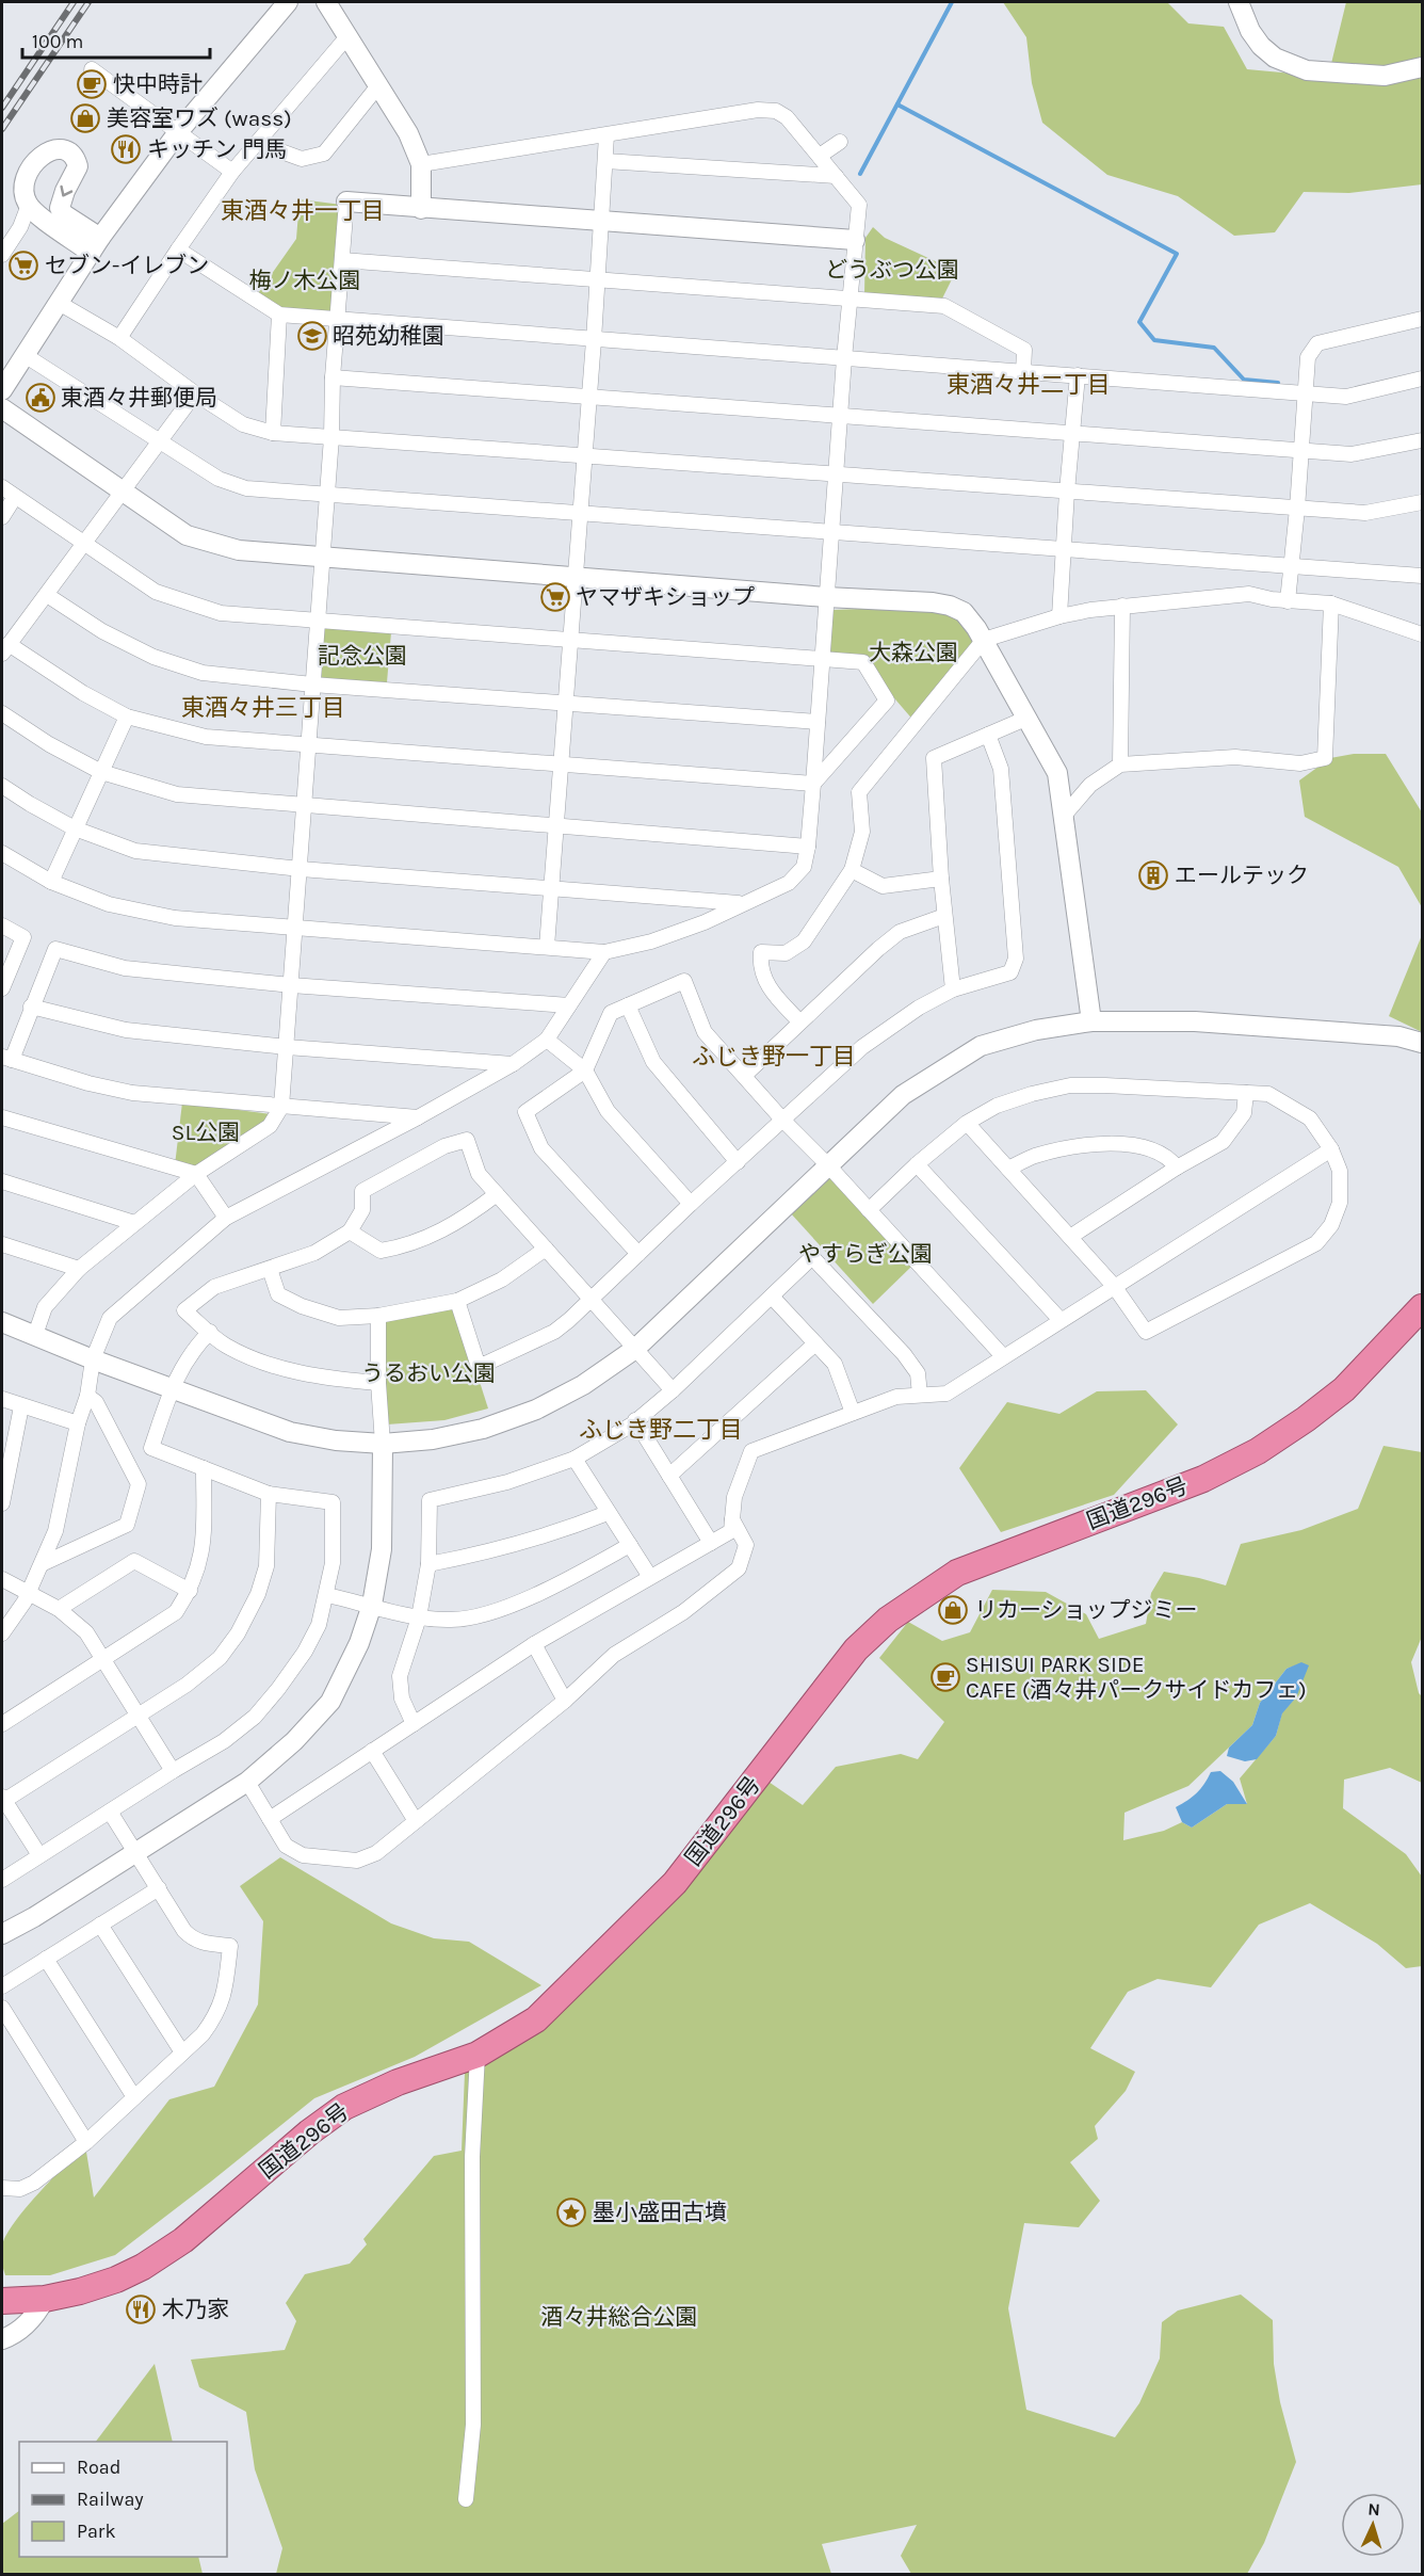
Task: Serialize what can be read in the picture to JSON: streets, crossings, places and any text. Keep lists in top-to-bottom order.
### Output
{
  "streets": {
    "highway": ["国道296号"]
  },
  "districts": [
    "東酒々井一丁目",
    "東酒々井二丁目",
    "東酒々井三丁目",
    "ふじき野一丁目",
    "ふじき野二丁目"
  ],
  "parks": [
    "どうぶつ公園",
    "梅ノ木公園",
    "大森公園",
    "記念公園",
    "SL公園",
    "やすらぎ公園",
    "うるおい公園",
    "酒々井総合公園"
  ],
  "places": {
    "cafe": ["快中時計", "SHISUI PARK SIDE CAFE (酒々井パークサイドカフェ)"],
    "shop": ["美容室ワズ (wass)", "リカーショップジミー"],
    "restaurant": ["キッチン 門馬", "木乃家"],
    "supermarket": ["セブン-イレブン", "ヤマザキショップ"],
    "school or university": ["昭苑幼稚園"],
    "public building": ["東酒々井郵便局"],
    "building": ["エールテック"],
    "place": ["墨小盛田古墳"]
  },
  "legend": ["Road", "Railway", "Park"],
  "scale_bar": "100 m",
  "north": "top"
}
